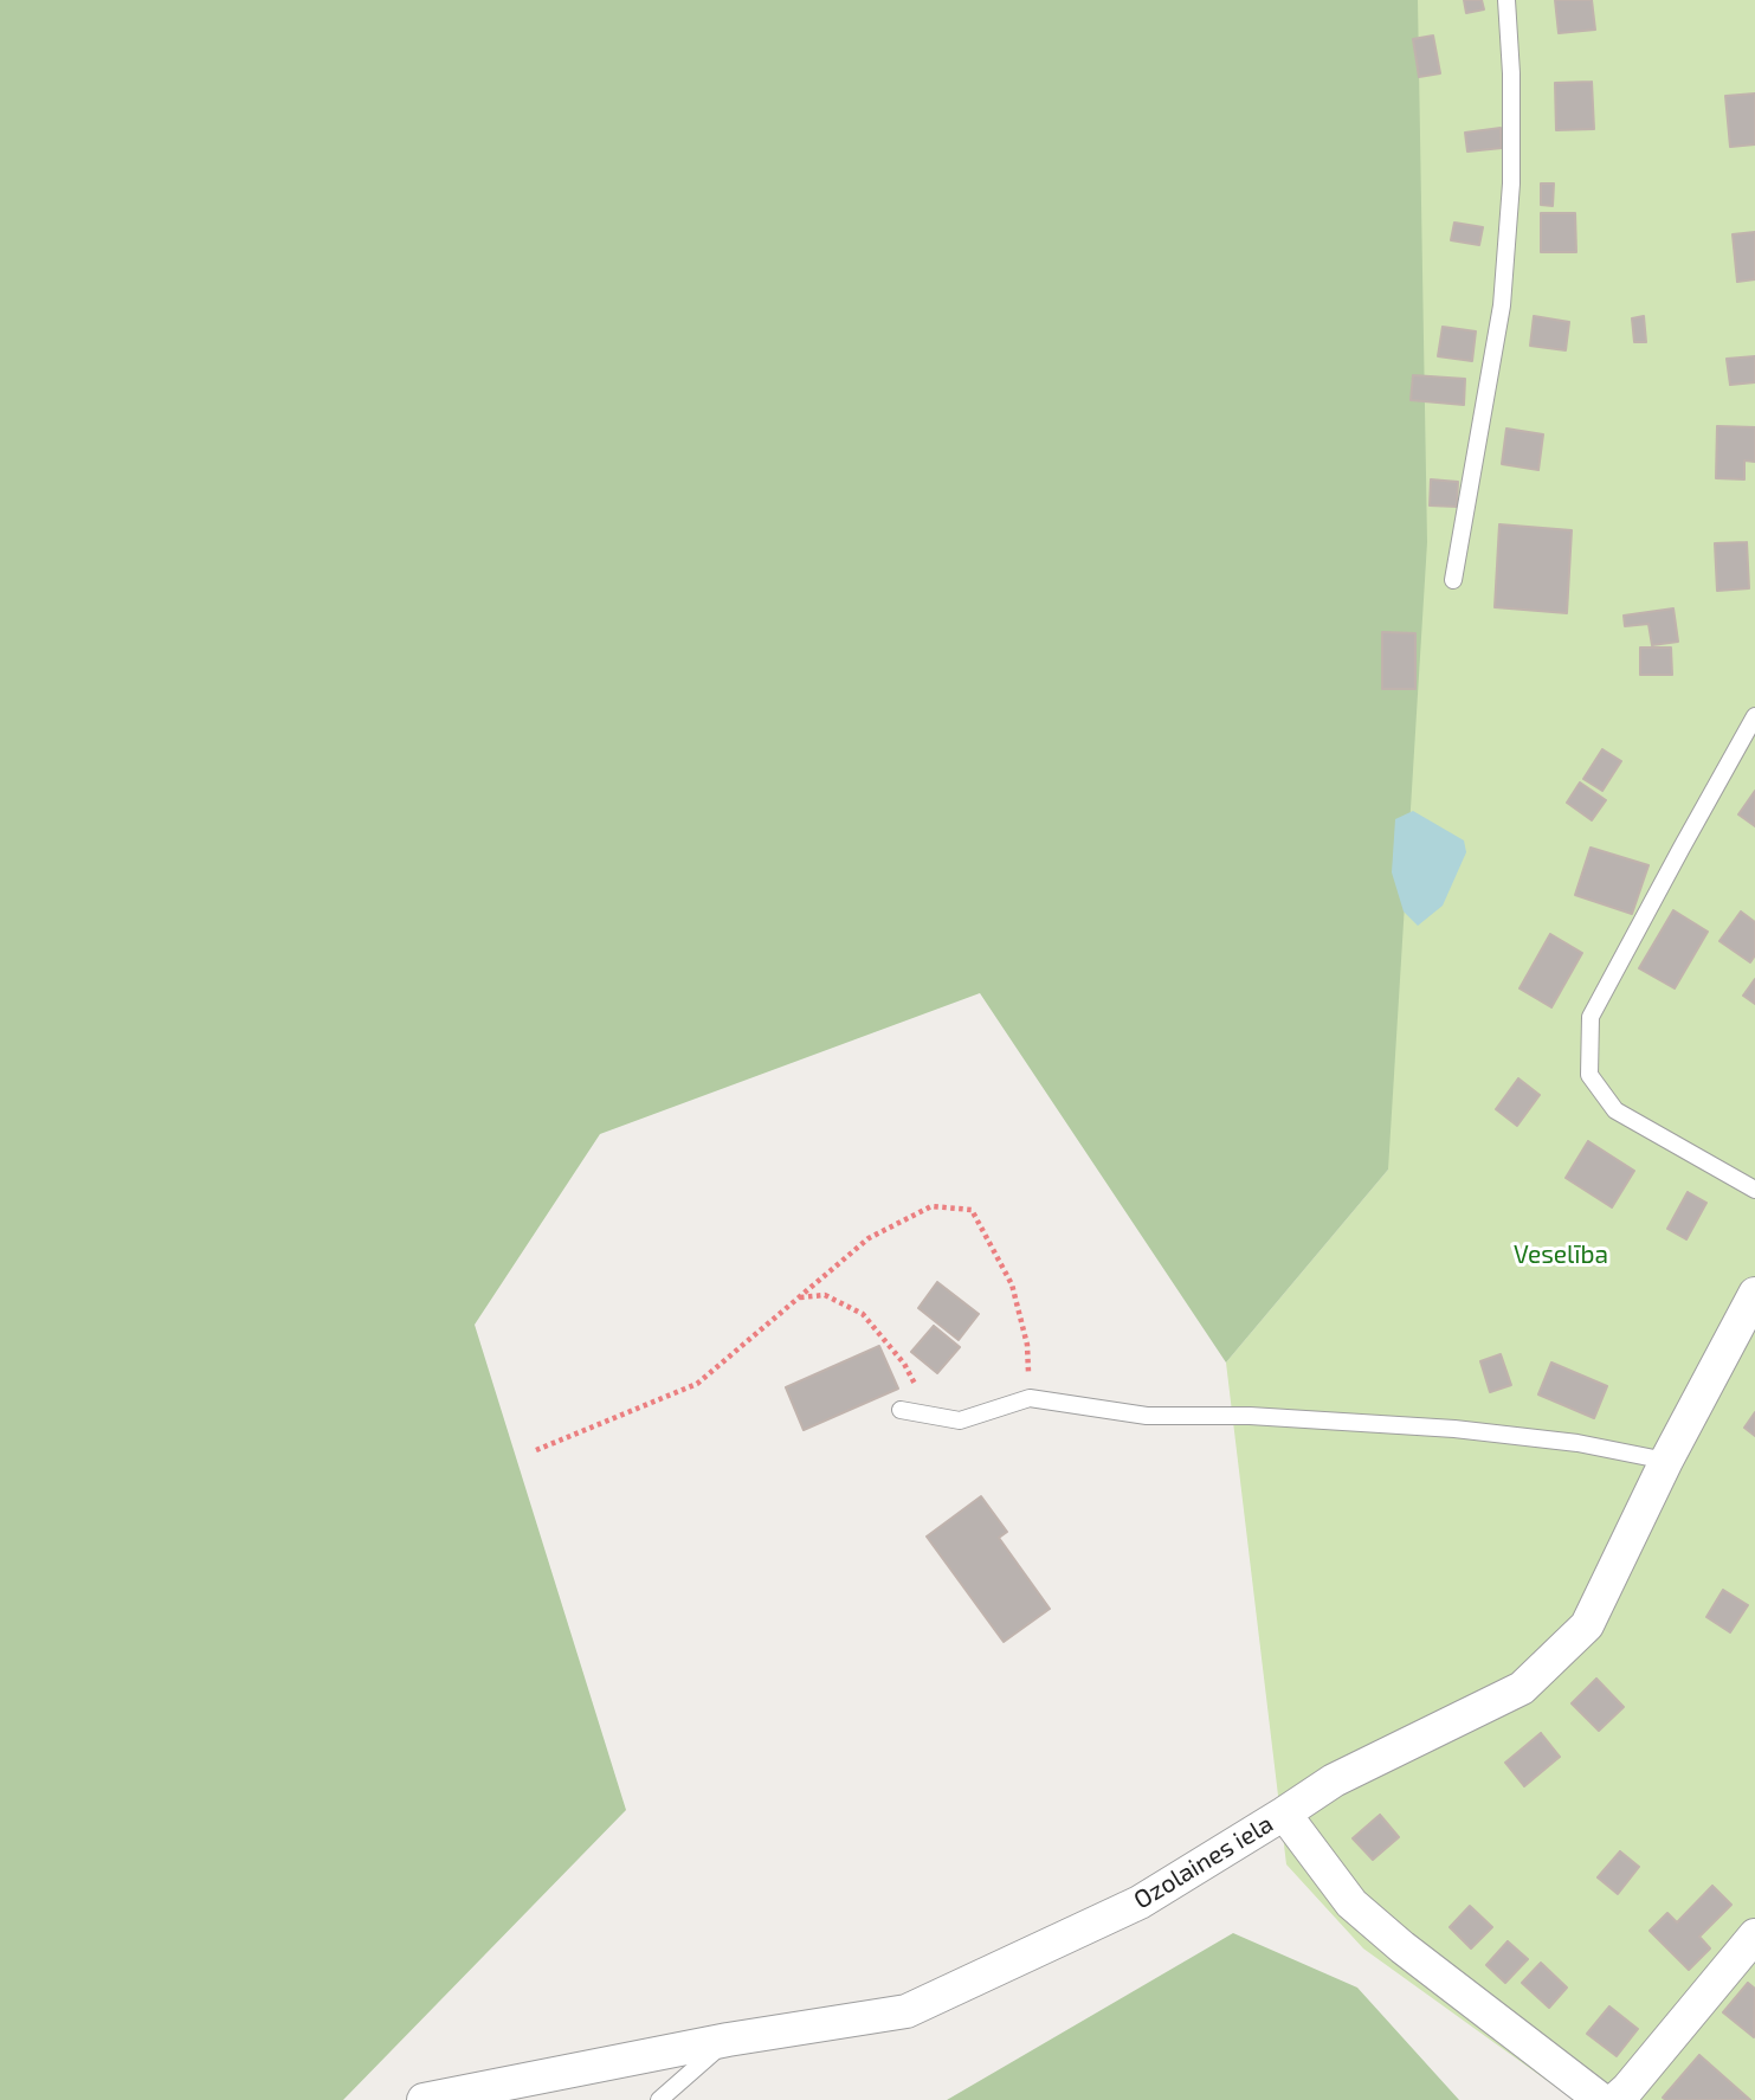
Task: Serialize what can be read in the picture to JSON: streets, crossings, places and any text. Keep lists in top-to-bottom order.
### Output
{
  "streets": {
    "street": ["Ozolaines iela"]
  },
  "parks": ["Veselība"]
}
